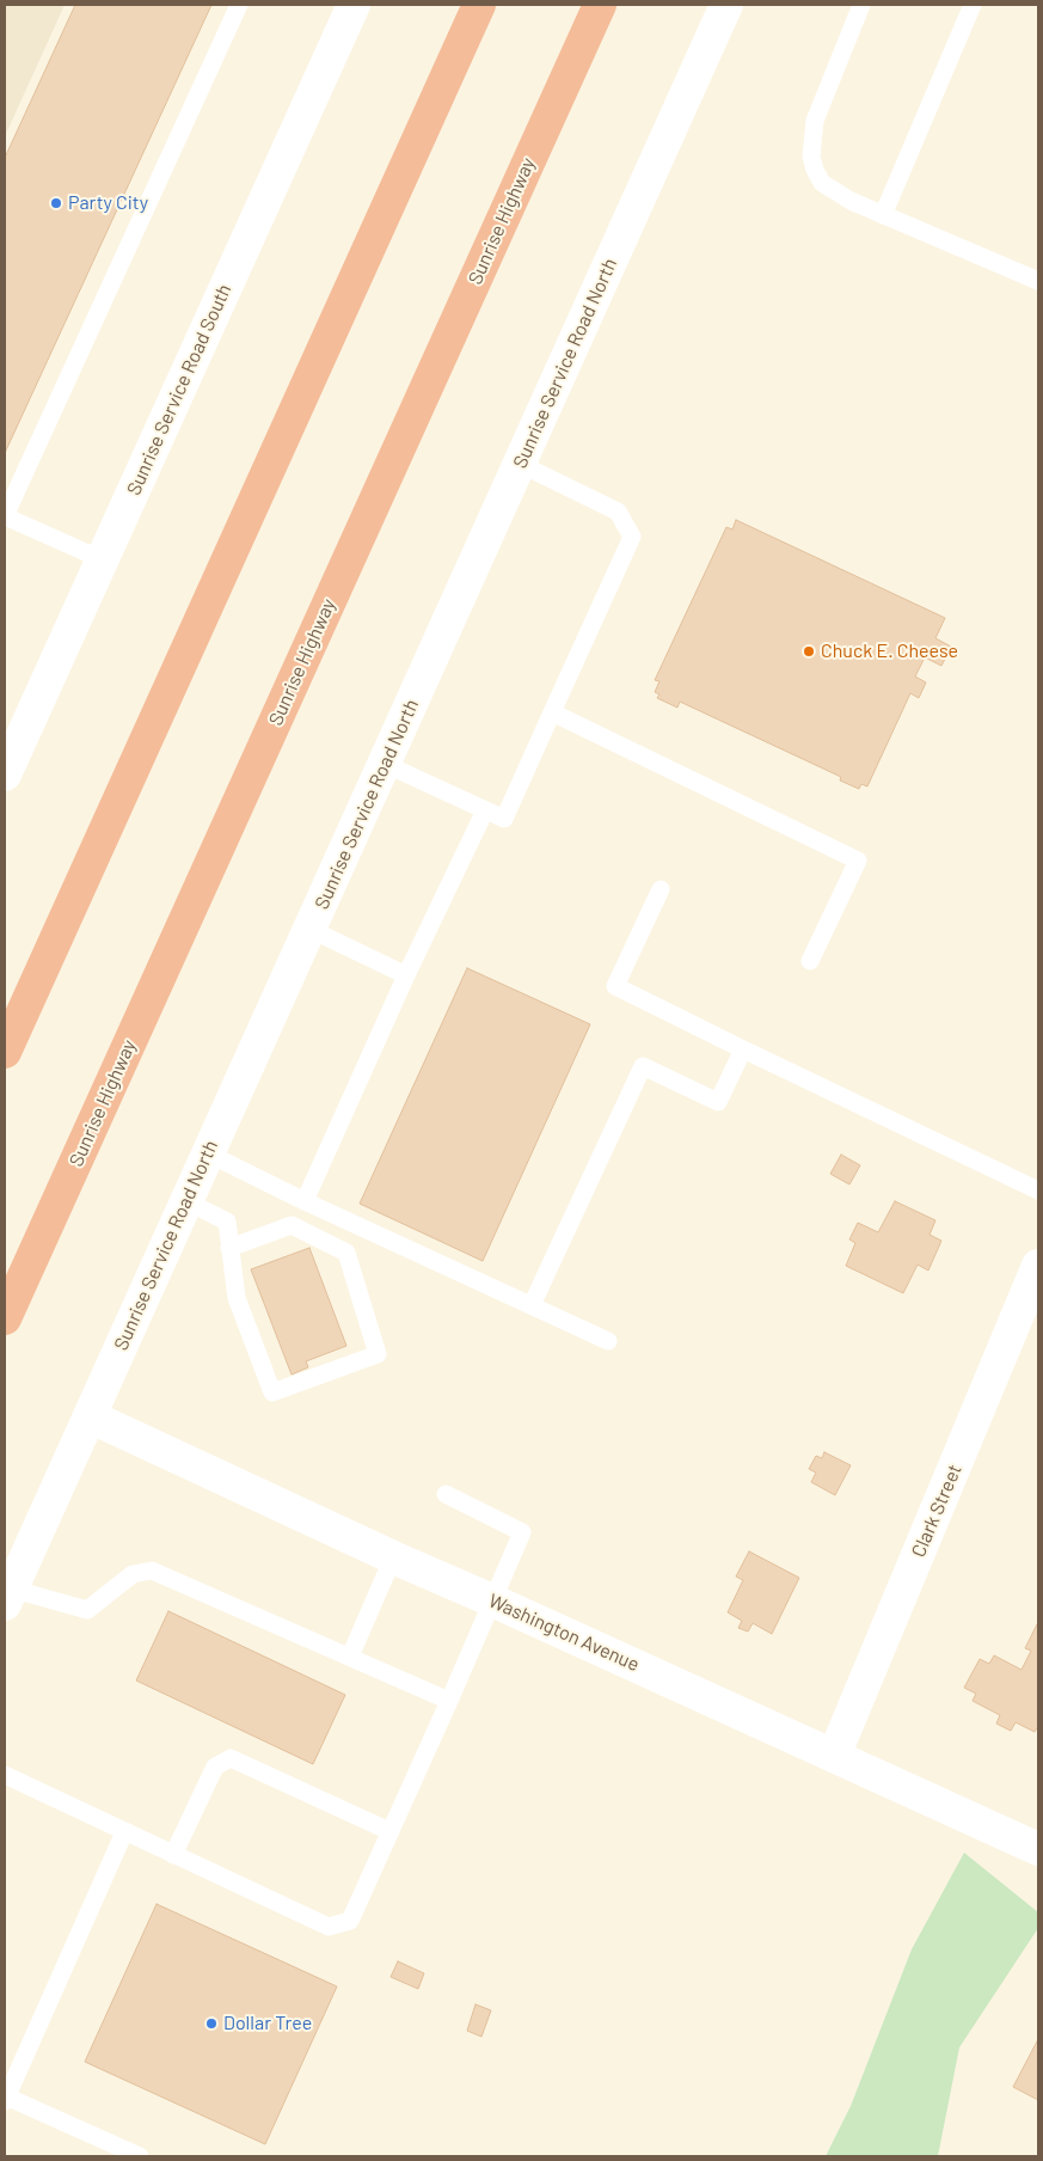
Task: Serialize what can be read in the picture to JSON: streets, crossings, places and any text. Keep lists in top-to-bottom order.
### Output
{
  "streets": {
    "highway": ["Sunrise Highway"],
    "main road": [
      "Sunrise Service Road North",
      "Sunrise Service Road South",
      "Clark Street",
      "Washington Avenue"
    ]
  },
  "crossings": [
    ["Sunrise Service Road North", "Washington Avenue"],
    ["Clark Street", "Washington Avenue"]
  ],
  "places": ["Party City", "Chuck E. Cheese", "Dollar Tree"]
}
